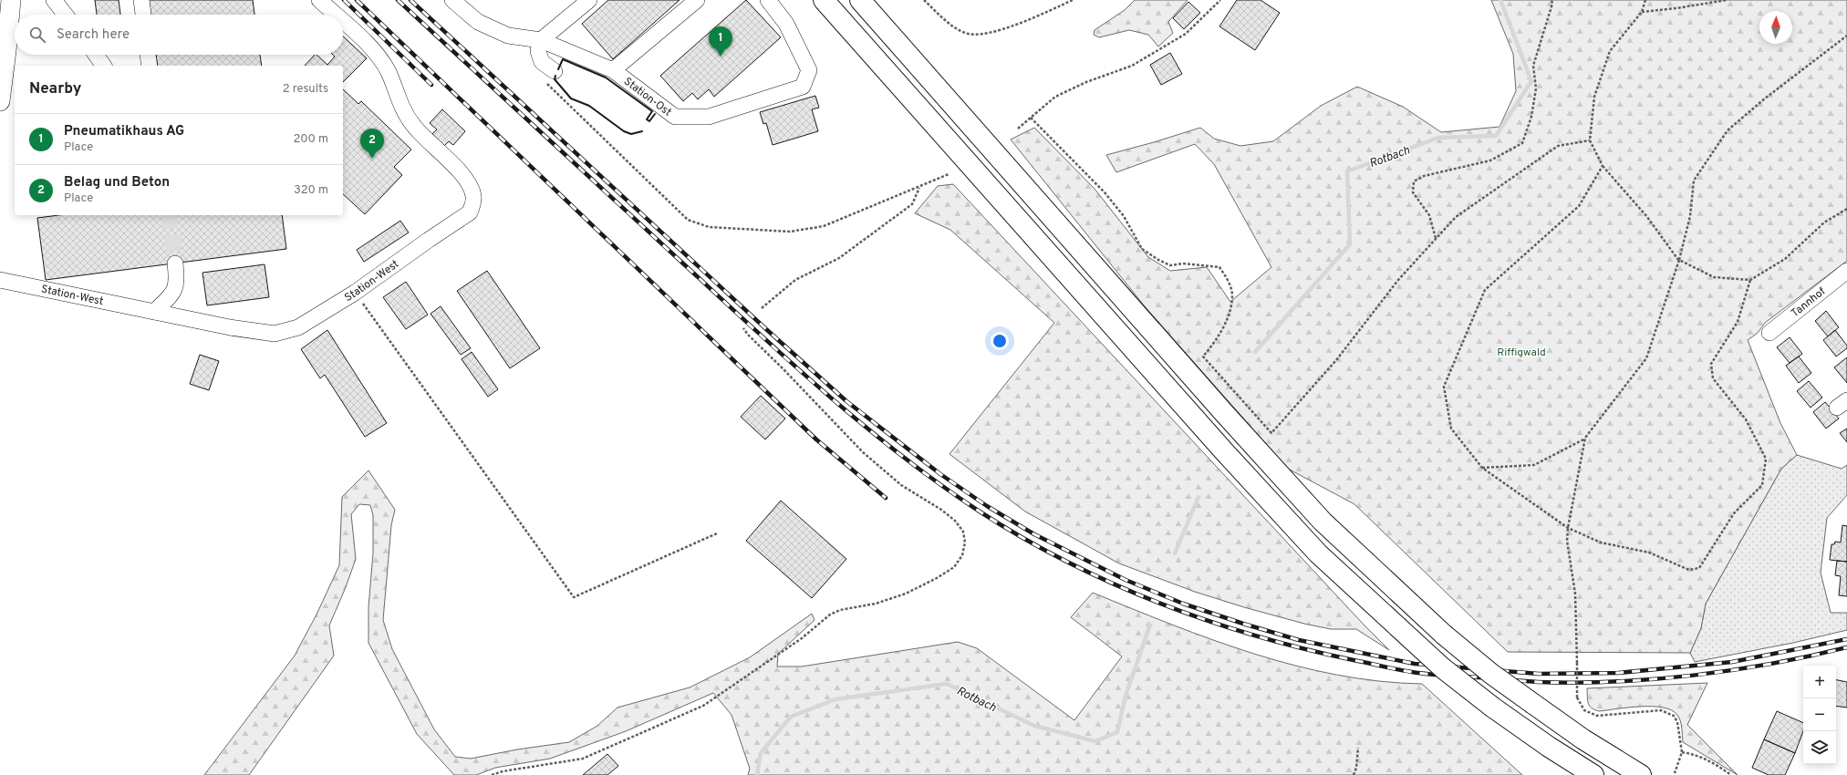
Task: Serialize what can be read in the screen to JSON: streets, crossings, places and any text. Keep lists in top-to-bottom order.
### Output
{
  "streets": {
    "street": ["Station-Ost", "Station-West", "Tannhof"]
  },
  "water": ["Rotbach"],
  "parks": ["Riffigwald"],
  "north": "top",
  "page": {
    "search": "Search here",
    "pins": ["1", "2"],
    "heading": ["Nearby", "2 results"],
    "list": [
      {
        "mark": "1",
        "name": "Pneumatikhaus AG",
        "note": "Place",
        "value": "200 m"
      },
      {
        "mark": "2",
        "name": "Belag und Beton",
        "note": "Place",
        "value": "320 m"
      }
    ],
    "map_buttons": ["+", "−"]
  }
}
